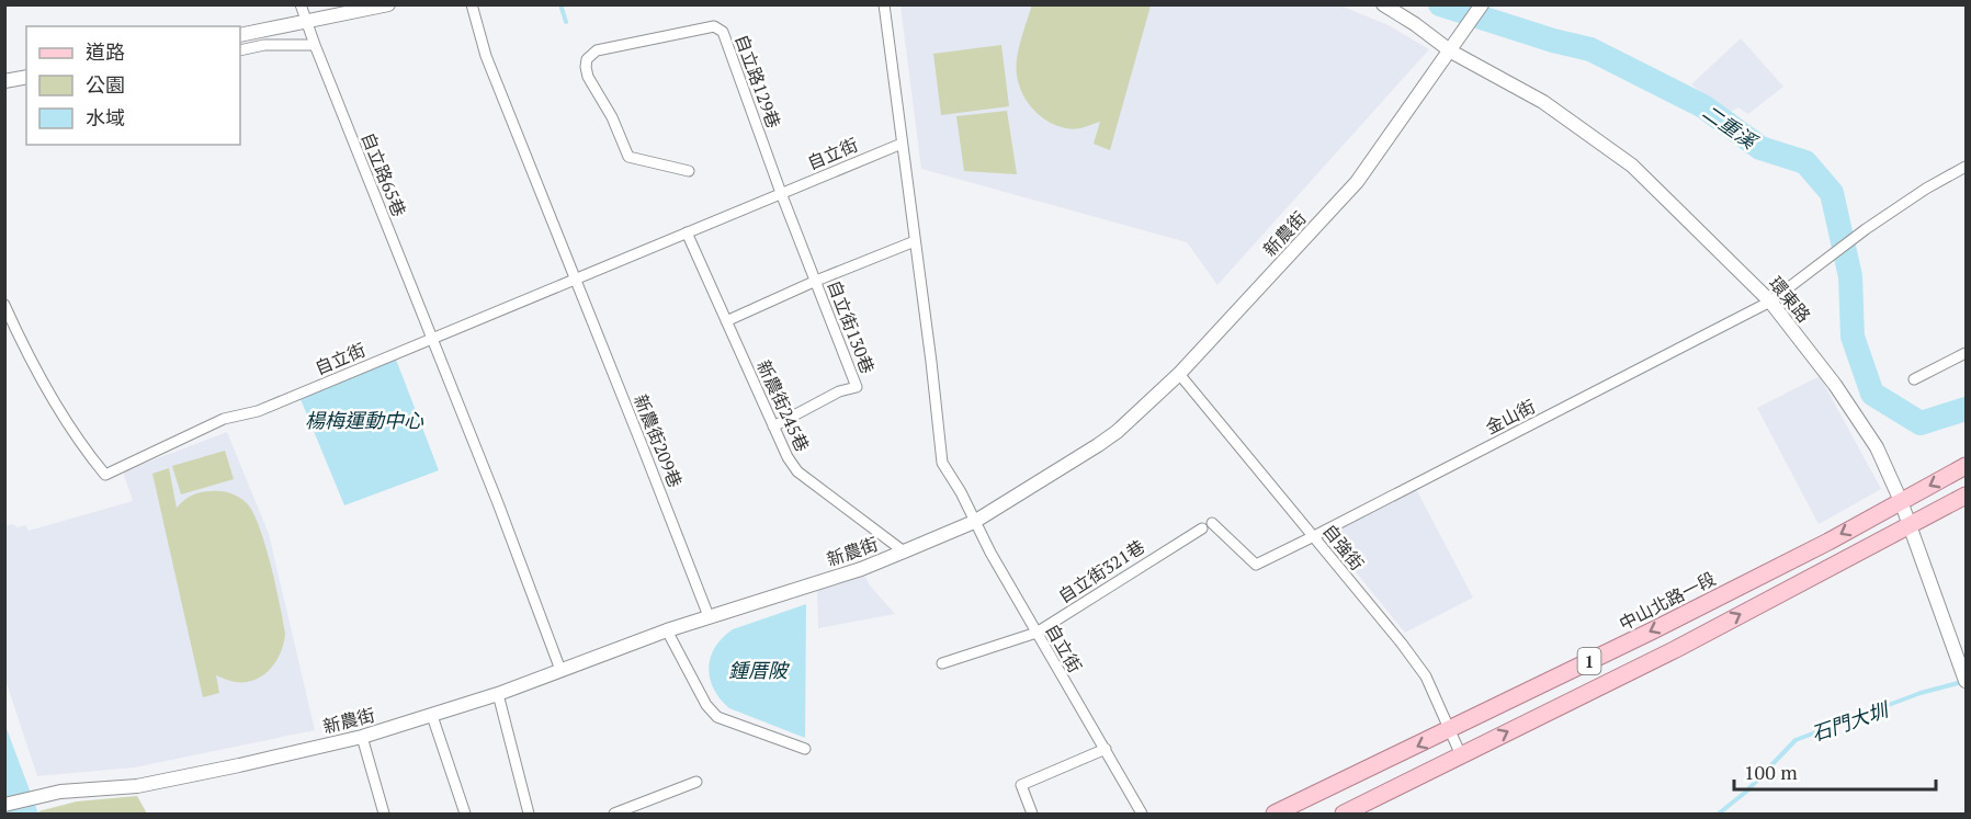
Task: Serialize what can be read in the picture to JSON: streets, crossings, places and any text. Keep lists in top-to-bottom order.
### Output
{
  "streets": {
    "main road": ["中山北路一段", "1"],
    "street": [
      "自立路129巷",
      "自立街",
      "自立路65巷",
      "新農街",
      "環東路",
      "自立街130巷",
      "新農街245巷",
      "金山街",
      "新農街209巷",
      "自強街",
      "自立街321巷"
    ]
  },
  "crossings": [
    ["自立路129巷", "自立街"],
    ["自立路129巷", "自立街130巷"],
    ["自立街", "自立路65巷"],
    ["自立街", "新農街"],
    ["自立街", "自立街130巷"],
    ["自立街", "新農街245巷"],
    ["自立街", "新農街209巷"],
    ["自立街", "自立街321巷"],
    ["自立路65巷", "新農街"],
    ["新農街", "環東路"],
    ["新農街", "新農街245巷"],
    ["新農街", "新農街209巷"],
    ["新農街", "自強街"],
    ["環東路", "金山街"],
    ["環東路", "中山北路一段"],
    ["環東路", "1"],
    ["自立街130巷", "新農街245巷"],
    ["金山街", "自強街"],
    ["金山街", "自立街321巷"],
    ["自強街", "中山北路一段"],
    ["自強街", "1"]
  ],
  "water": [
    "二重溪",
    "楊梅運動中心",
    "鍾厝陂",
    "石門大圳"
  ],
  "legend": ["道路", "公園", "水域"],
  "scale_bar": "100 m"
}
